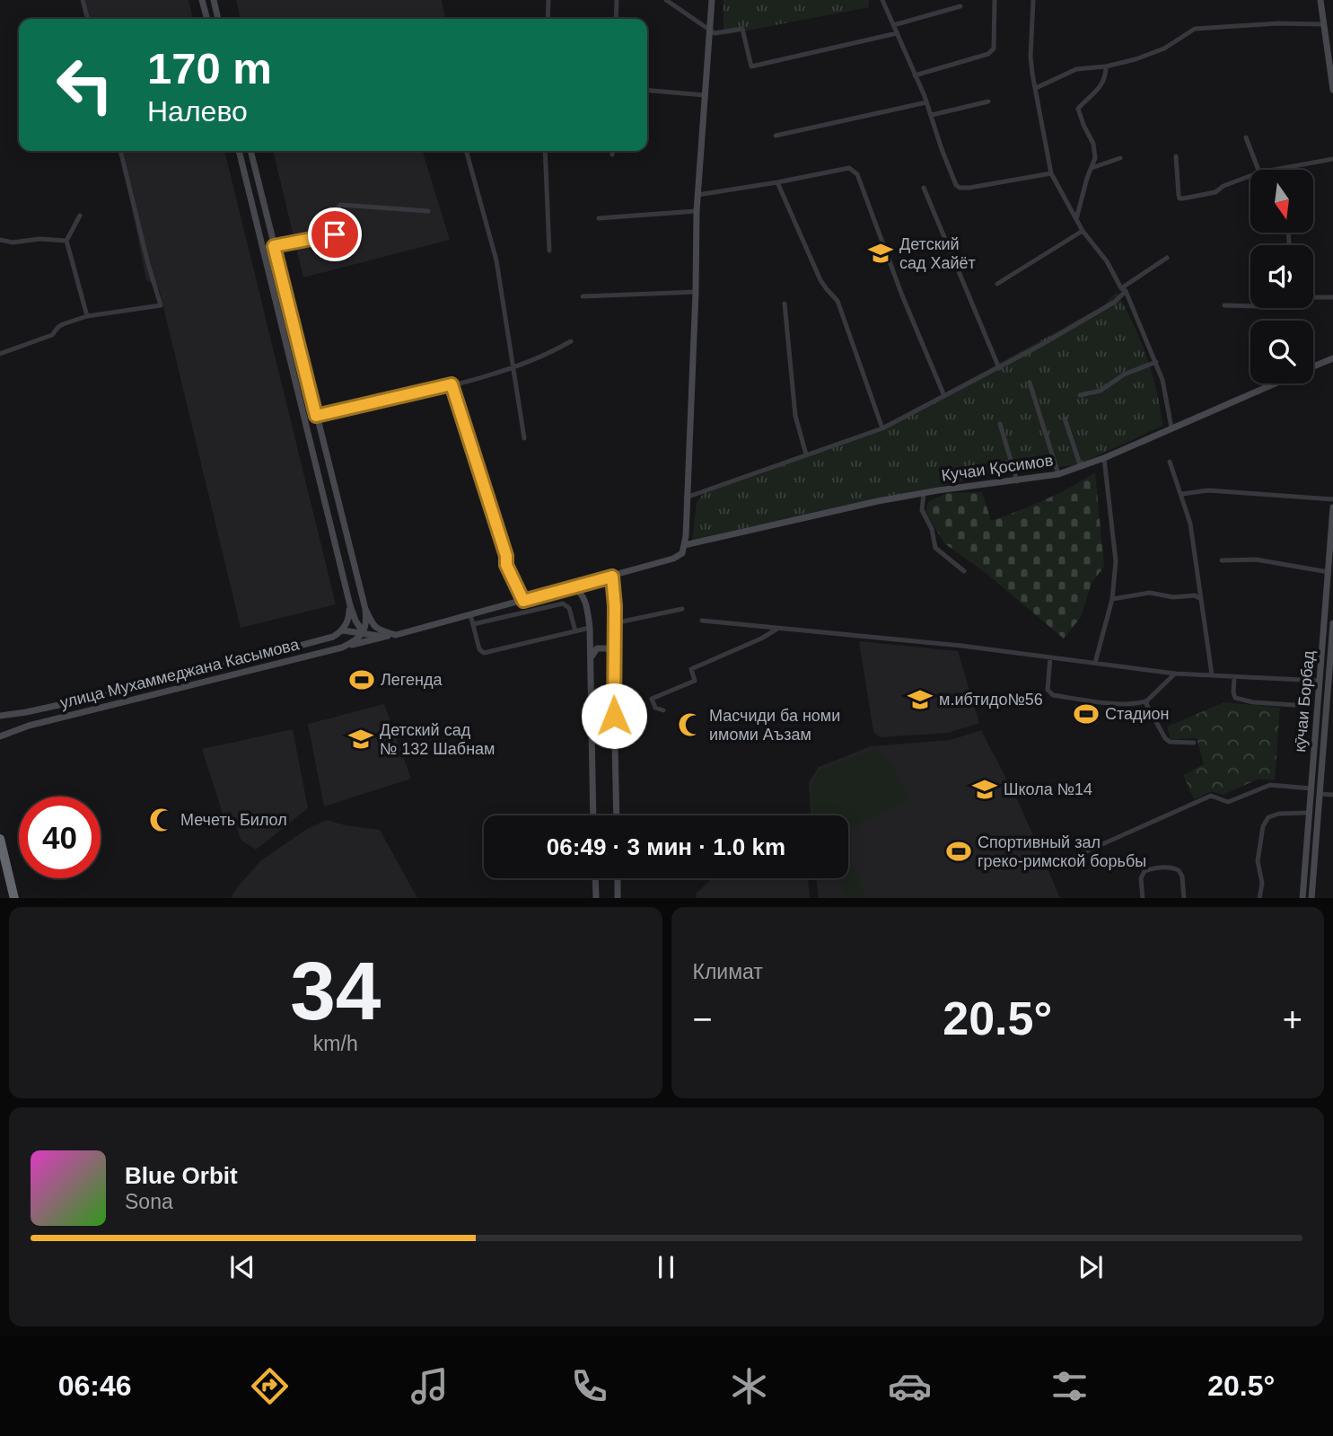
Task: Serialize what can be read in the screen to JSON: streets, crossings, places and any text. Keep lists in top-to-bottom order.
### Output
{
  "streets": {
    "main road": ["Кучаи Қосимов", "улица Мухаммеджана Касымова", "кӯчаи Борбад"]
  },
  "places": {
    "school or university": [
      "Детский сад Хайёт",
      "м.ибтидо№56",
      "Детский сад № 132 Шабнам",
      "Школа №14"
    ],
    "sports": ["Легенда", "Стадион", "Спортивный зал греко-римской борьбы"],
    "mosque": ["Масчиди ба номи имоми Аъзам", "Мечеть Билол"]
  },
  "north": "bottom",
  "page": {
    "turn": ["170 m", "Налево"],
    "limit": "40",
    "trip": "06:49 · 3 мин · 1.0 km",
    "tile": [
      ["34", "km/h"],
      "Климат"
    ],
    "heat": ["−", "20.5°", "+"],
    "song": ["Blue Orbit", "Sona"],
    "tabs": ["06:46", "20.5°"]
  }
}
